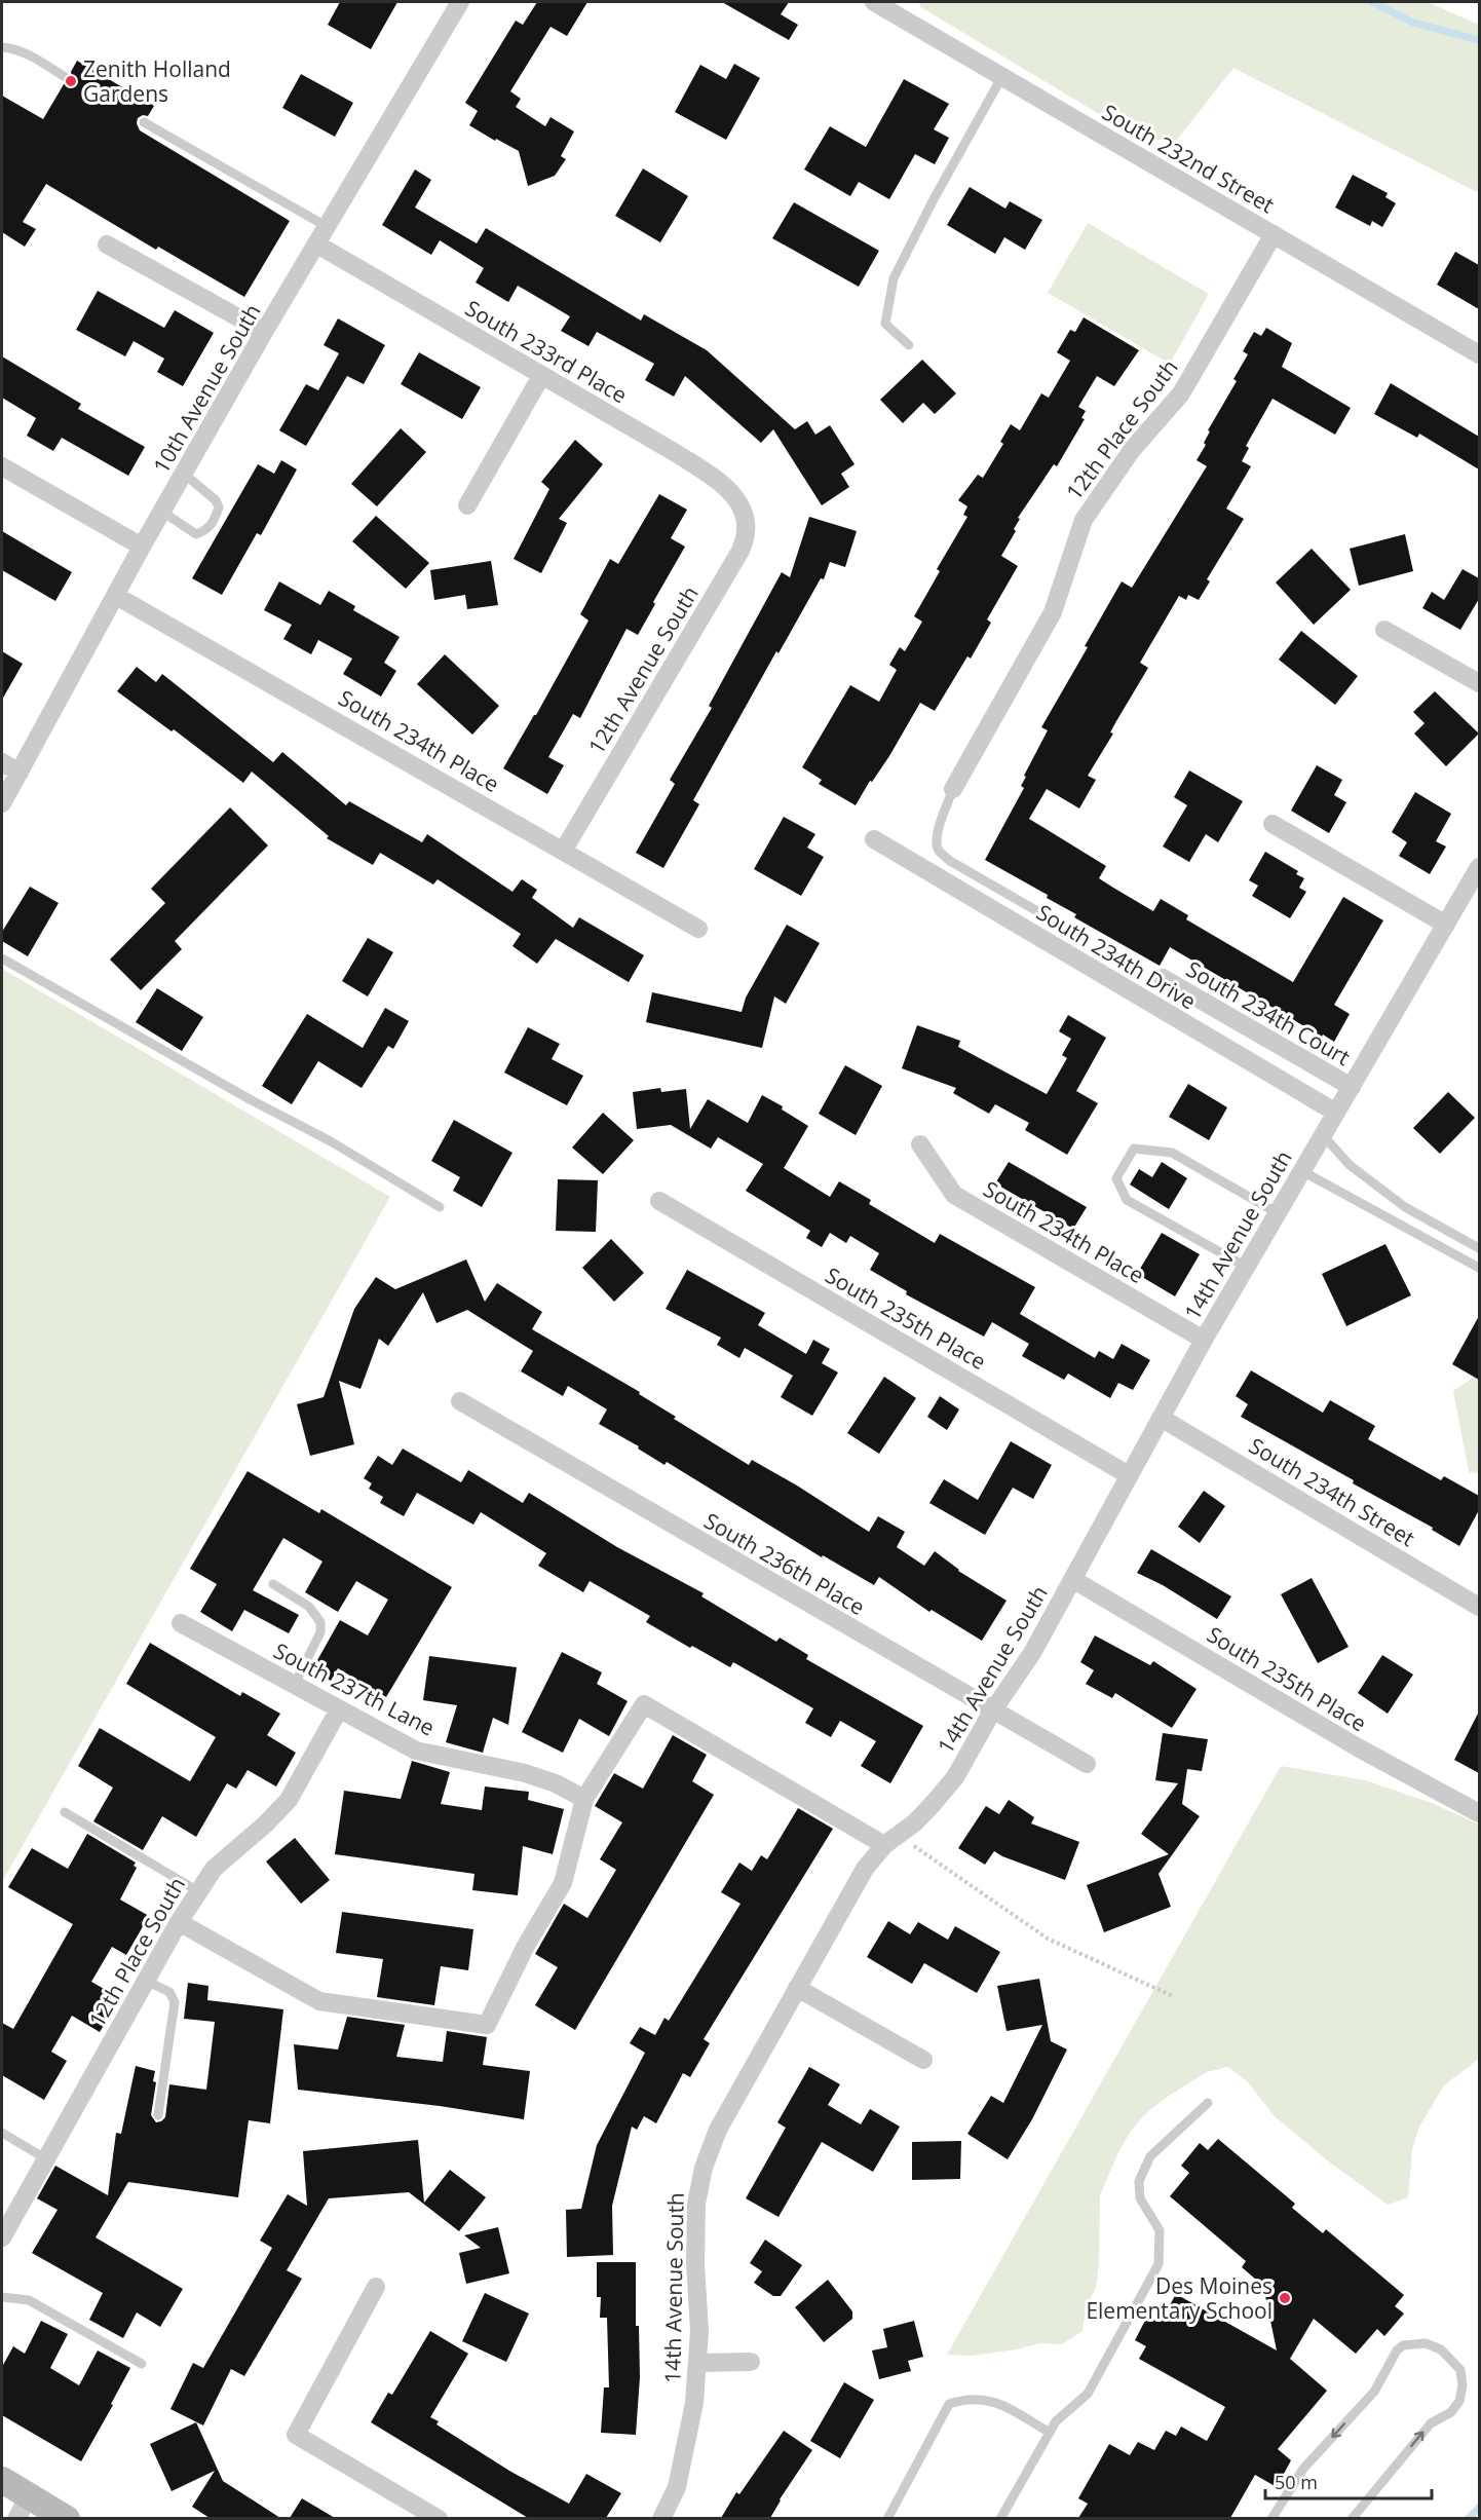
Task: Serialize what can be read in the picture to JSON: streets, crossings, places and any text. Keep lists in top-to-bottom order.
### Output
{
  "streets": {
    "street": [
      "South 232nd Street",
      "South 233rd Place",
      "10th Avenue South",
      "12th Place South",
      "12th Avenue South",
      "South 234th Place",
      "South 234th Drive",
      "South 234th Court",
      "14th Avenue South",
      "South 235th Place",
      "South 234th Street",
      "South 236th Place",
      "South 237th Lane"
    ]
  },
  "crossings": [
    ["South 232nd Street", "12th Place South"],
    ["South 233rd Place", "10th Avenue South"],
    ["South 233rd Place", "12th Avenue South"],
    ["10th Avenue South", "South 234th Place"],
    ["12th Place South", "South 237th Lane"],
    ["12th Avenue South", "South 234th Place"],
    ["South 234th Place", "14th Avenue South"],
    ["South 234th Drive", "14th Avenue South"],
    ["South 234th Court", "14th Avenue South"],
    ["14th Avenue South", "South 235th Place"],
    ["14th Avenue South", "South 234th Street"],
    ["14th Avenue South", "South 236th Place"]
  ],
  "places": ["Zenith Holland Gardens", "Des Moines Elementary School"],
  "scale_bar": "50 m"
}
